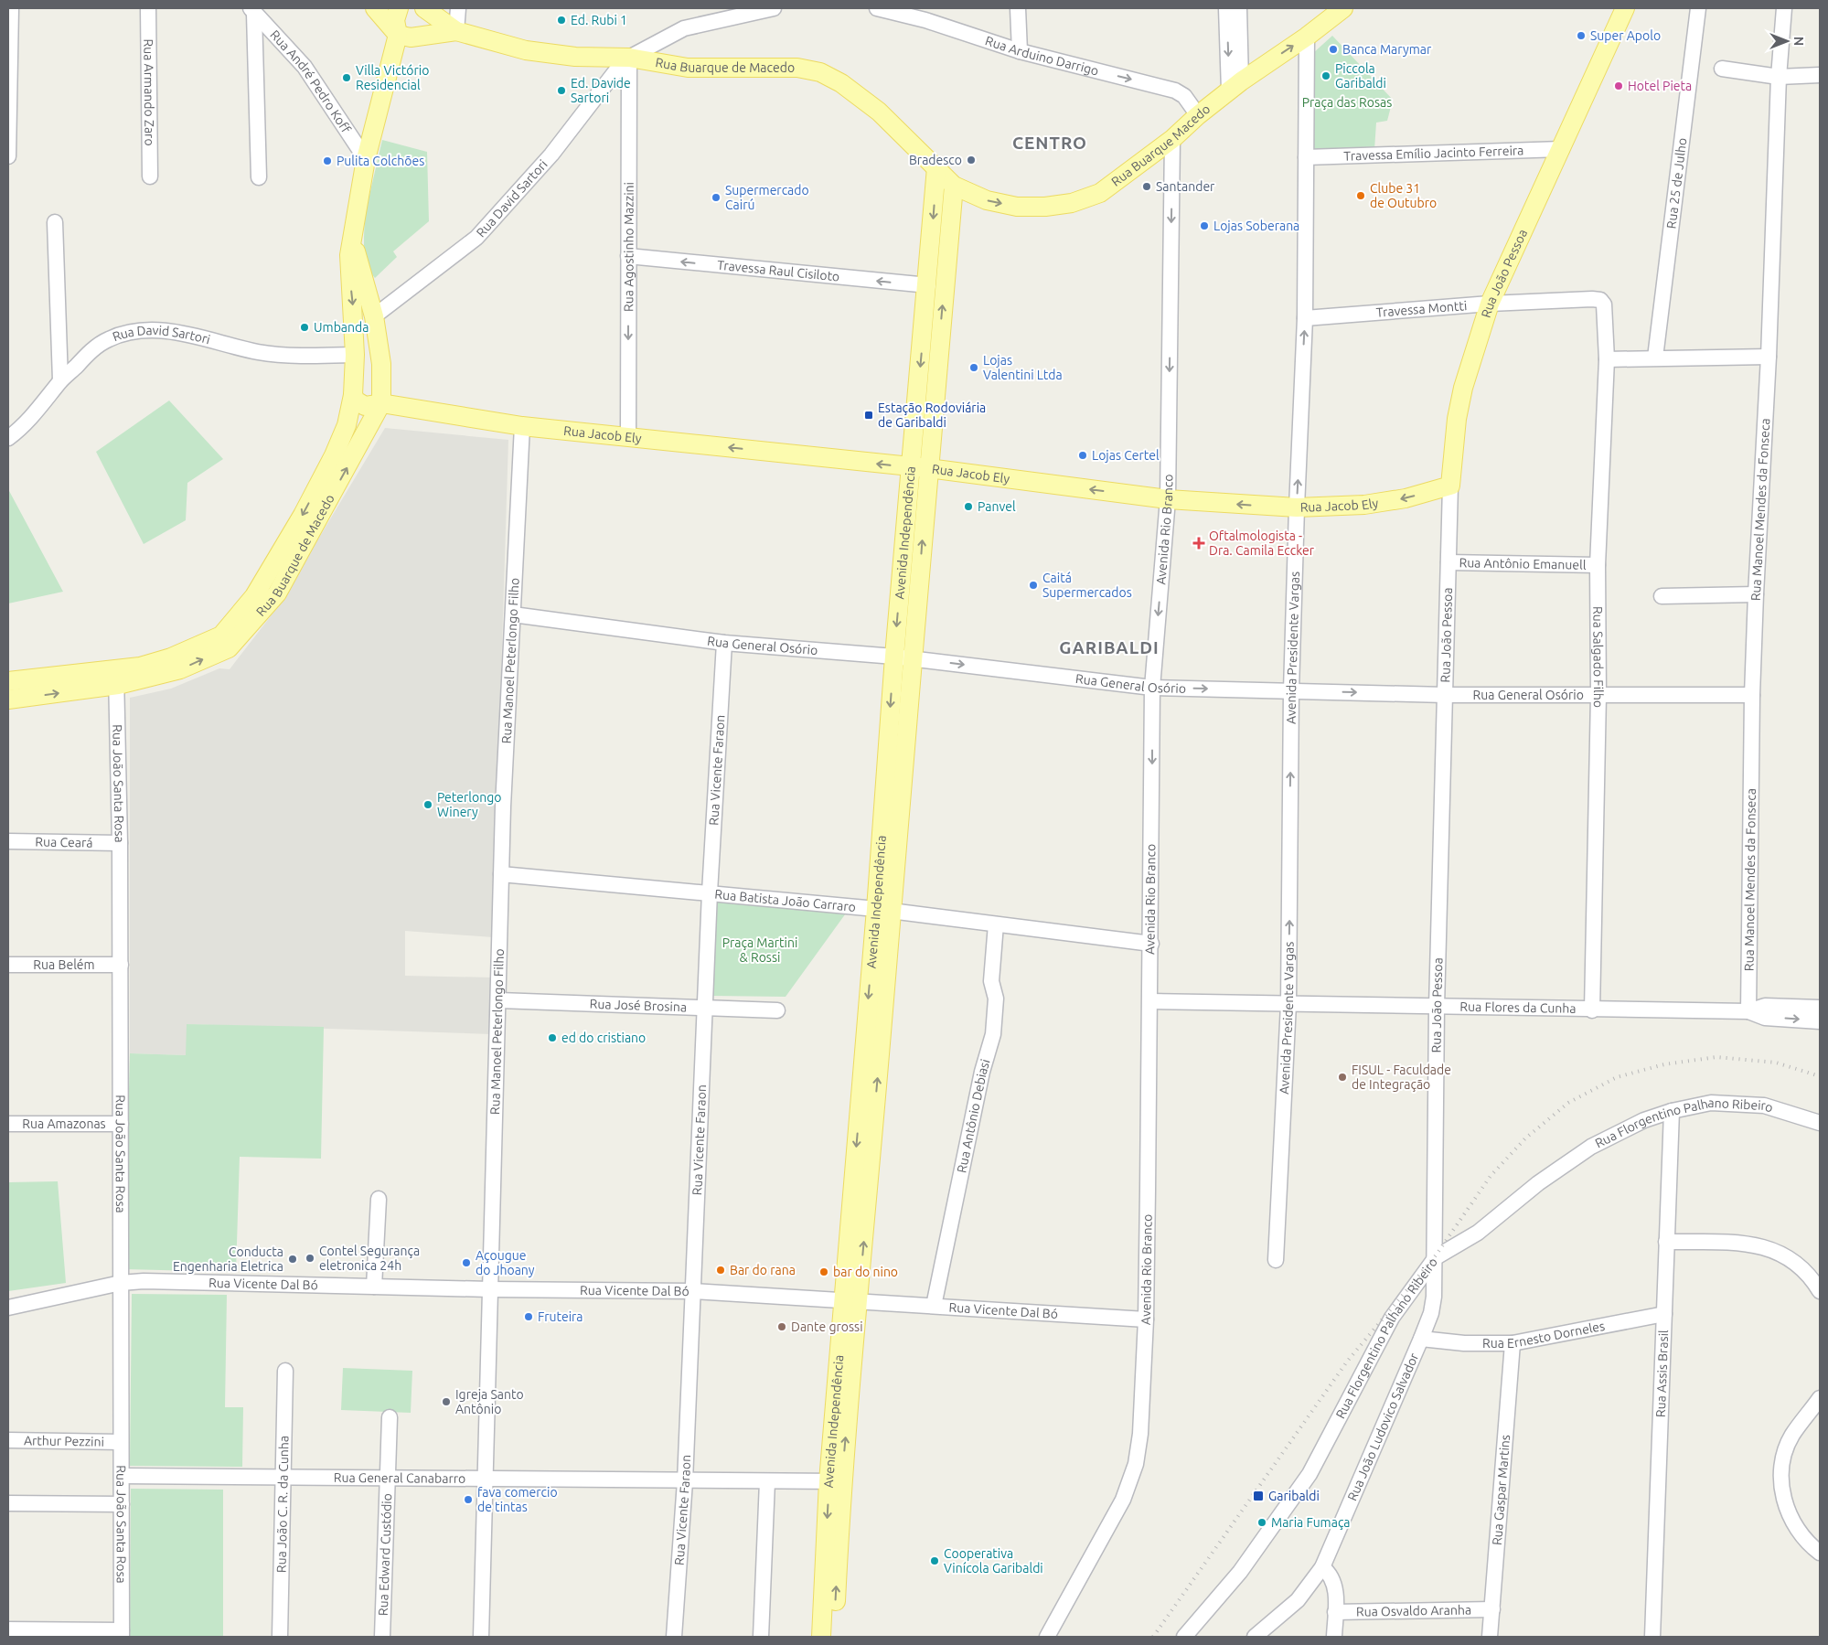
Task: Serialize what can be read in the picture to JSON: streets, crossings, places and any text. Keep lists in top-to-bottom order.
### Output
{
  "streets": {
    "main road": [
      "Rua Buarque de Macedo",
      "Rua Buarque Macedo",
      "Rua João Pessoa",
      "Rua Jacob Ely",
      "Avenida Independência"
    ],
    "street": [
      "Rua Arduino Darrigo",
      "Rua André Pedro Koff",
      "Rua Armando Zaro",
      "Travessa Emílio Jacinto Ferreira",
      "Rua 25 de Julho",
      "Rua David Sartori",
      "Rua Agostinho Mazzini",
      "Travessa Raul Cisiloto",
      "Travessa Montti",
      "Rua Manoel Mendes da Fonseca",
      "Avenida Rio Branco",
      "Rua Antônio Emanuell",
      "Rua General Osório",
      "Avenida Presidente Vargas",
      "Rua Salgado Filho",
      "Rua Manoel Peterlongo Filho",
      "Rua Vicente Faraon",
      "Rua João Santa Rosa",
      "Rua Ceará",
      "Rua Batista João Carraro",
      "Rua Belém",
      "Rua José Brosina",
      "Rua Flores da Cunha",
      "Rua Antônio Debiasi",
      "Rua Amazonas",
      "Rua Florgentino Palhano Ribeiro",
      "Rua Vicente Dal Bó",
      "Rua Ernesto Dorneles",
      "Rua Assis Brasil",
      "Rua João Ludovico Salvador",
      "Arthur Pezzini",
      "Rua General Canabarro",
      "Rua Gaspar Martins",
      "Rua João C. R. da Cunha",
      "Rua Edward Custódio",
      "Rua Osvaldo Aranha"
    ]
  },
  "crossings": [
    ["Rua Arduino Darrigo", "Rua Buarque Macedo"],
    ["Rua Buarque de Macedo", "Rua André Pedro Koff"],
    ["Rua Buarque de Macedo", "Rua Buarque Macedo"],
    ["Rua Buarque de Macedo", "Rua David Sartori"],
    ["Rua Buarque de Macedo", "Rua Agostinho Mazzini"],
    ["Rua Buarque de Macedo", "Rua Jacob Ely"],
    ["Rua Buarque de Macedo", "Avenida Independência"],
    ["Rua Buarque de Macedo", "Rua João Santa Rosa"],
    ["Rua Buarque Macedo", "Avenida Rio Branco"],
    ["Rua Buarque Macedo", "Avenida Independência"],
    ["Rua Buarque Macedo", "Avenida Presidente Vargas"],
    ["Travessa Emílio Jacinto Ferreira", "Rua João Pessoa"],
    ["Travessa Emílio Jacinto Ferreira", "Avenida Presidente Vargas"],
    ["Rua David Sartori", "Rua Agostinho Mazzini"],
    ["Rua Agostinho Mazzini", "Travessa Raul Cisiloto"],
    ["Rua Agostinho Mazzini", "Rua Jacob Ely"],
    ["Travessa Raul Cisiloto", "Avenida Independência"],
    ["Rua João Pessoa", "Travessa Montti"],
    ["Rua João Pessoa", "Rua Jacob Ely"],
    ["Rua João Pessoa", "Rua Antônio Emanuell"],
    ["Rua João Pessoa", "Rua General Osório"],
    ["Rua João Pessoa", "Rua Flores da Cunha"],
    ["Rua João Pessoa", "Rua Florgentino Palhano Ribeiro"],
    ["Rua João Pessoa", "Rua João Ludovico Salvador"],
    ["Travessa Montti", "Avenida Presidente Vargas"],
    ["Travessa Montti", "Rua Salgado Filho"],
    ["Rua Jacob Ely", "Avenida Rio Branco"],
    ["Rua Jacob Ely", "Avenida Independência"],
    ["Rua Jacob Ely", "Avenida Presidente Vargas"],
    ["Rua Jacob Ely", "Rua Manoel Peterlongo Filho"],
    ["Rua Manoel Mendes da Fonseca", "Rua General Osório"],
    ["Rua Manoel Mendes da Fonseca", "Rua Flores da Cunha"],
    ["Avenida Rio Branco", "Rua General Osório"],
    ["Avenida Rio Branco", "Rua Batista João Carraro"],
    ["Avenida Rio Branco", "Rua Flores da Cunha"],
    ["Avenida Rio Branco", "Rua Vicente Dal Bó"],
    ["Avenida Independência", "Rua General Osório"],
    ["Avenida Independência", "Rua Batista João Carraro"],
    ["Avenida Independência", "Rua Vicente Dal Bó"],
    ["Avenida Independência", "Rua General Canabarro"],
    ["Rua Antônio Emanuell", "Rua Salgado Filho"],
    ["Rua General Osório", "Avenida Presidente Vargas"],
    ["Rua General Osório", "Rua Salgado Filho"],
    ["Rua General Osório", "Rua Manoel Peterlongo Filho"],
    ["Rua General Osório", "Rua Vicente Faraon"],
    ["Avenida Presidente Vargas", "Rua Flores da Cunha"],
    ["Rua Salgado Filho", "Rua Flores da Cunha"],
    ["Rua Manoel Peterlongo Filho", "Rua Batista João Carraro"],
    ["Rua Manoel Peterlongo Filho", "Rua José Brosina"],
    ["Rua Manoel Peterlongo Filho", "Rua Vicente Dal Bó"],
    ["Rua Manoel Peterlongo Filho", "Rua General Canabarro"],
    ["Rua Vicente Faraon", "Rua Batista João Carraro"],
    ["Rua Vicente Faraon", "Rua José Brosina"],
    ["Rua Vicente Faraon", "Rua Vicente Dal Bó"],
    ["Rua Vicente Faraon", "Rua General Canabarro"],
    ["Rua João Santa Rosa", "Rua Ceará"],
    ["Rua João Santa Rosa", "Rua Belém"],
    ["Rua João Santa Rosa", "Rua Amazonas"],
    ["Rua João Santa Rosa", "Rua Vicente Dal Bó"],
    ["Rua João Santa Rosa", "Arthur Pezzini"],
    ["Rua João Santa Rosa", "Rua General Canabarro"],
    ["Rua Batista João Carraro", "Rua Antônio Debiasi"],
    ["Rua Antônio Debiasi", "Rua Vicente Dal Bó"],
    ["Rua Florgentino Palhano Ribeiro", "Rua Assis Brasil"],
    ["Rua Ernesto Dorneles", "Rua Assis Brasil"],
    ["Rua Ernesto Dorneles", "Rua João Ludovico Salvador"],
    ["Rua Ernesto Dorneles", "Rua Gaspar Martins"],
    ["Rua General Canabarro", "Rua João C. R. da Cunha"],
    ["Rua General Canabarro", "Rua Edward Custódio"],
    ["Rua Gaspar Martins", "Rua Osvaldo Aranha"]
  ],
  "one_way": [
    "Rua Arduino Darrigo",
    "Rua Buarque Macedo",
    "Rua Agostinho Mazzini",
    "Travessa Raul Cisiloto",
    "Rua Jacob Ely",
    "Avenida Rio Branco",
    "Rua General Osório",
    "Avenida Presidente Vargas"
  ],
  "districts": ["CENTRO", "GARIBALDI"],
  "parks": ["Praça das Rosas", "Praça Martini & Rossi"],
  "places": {
    "other": [
      "Ed. Rubi 1",
      "Super Apolo",
      "Banca Marymar",
      "Piccola Garibaldi",
      "Villa Victório Residencial",
      "Hotel Pieta",
      "Ed. Davide Sartori",
      "Bradesco",
      "Pulita Colchões",
      "Santander",
      "Clube 31 de Outubro",
      "Supermercado Cairú",
      "Lojas Soberana",
      "Umbanda",
      "Lojas Valentini Ltda",
      "Lojas Certel",
      "Panvel",
      "Caitá Supermercados",
      "Peterlongo Winery",
      "ed do cristiano",
      "FISUL - Faculdade de Integração",
      "Contel Segurança eletronica 24h",
      "Conducta Engenharia Eletrica",
      "Açougue do Jhoany",
      "Bar do rana",
      "bar do nino",
      "Fruteira",
      "Dante grossi",
      "Igreja Santo Antônio",
      "fava comercio de tintas",
      "Maria Fumaça",
      "Cooperativa Vinícola Garibaldi"
    ],
    "transit": ["Estação Rodoviária de Garibaldi", "Garibaldi"],
    "health": ["Oftalmologista - Dra. Camila Eccker"]
  },
  "north": "right"
}
